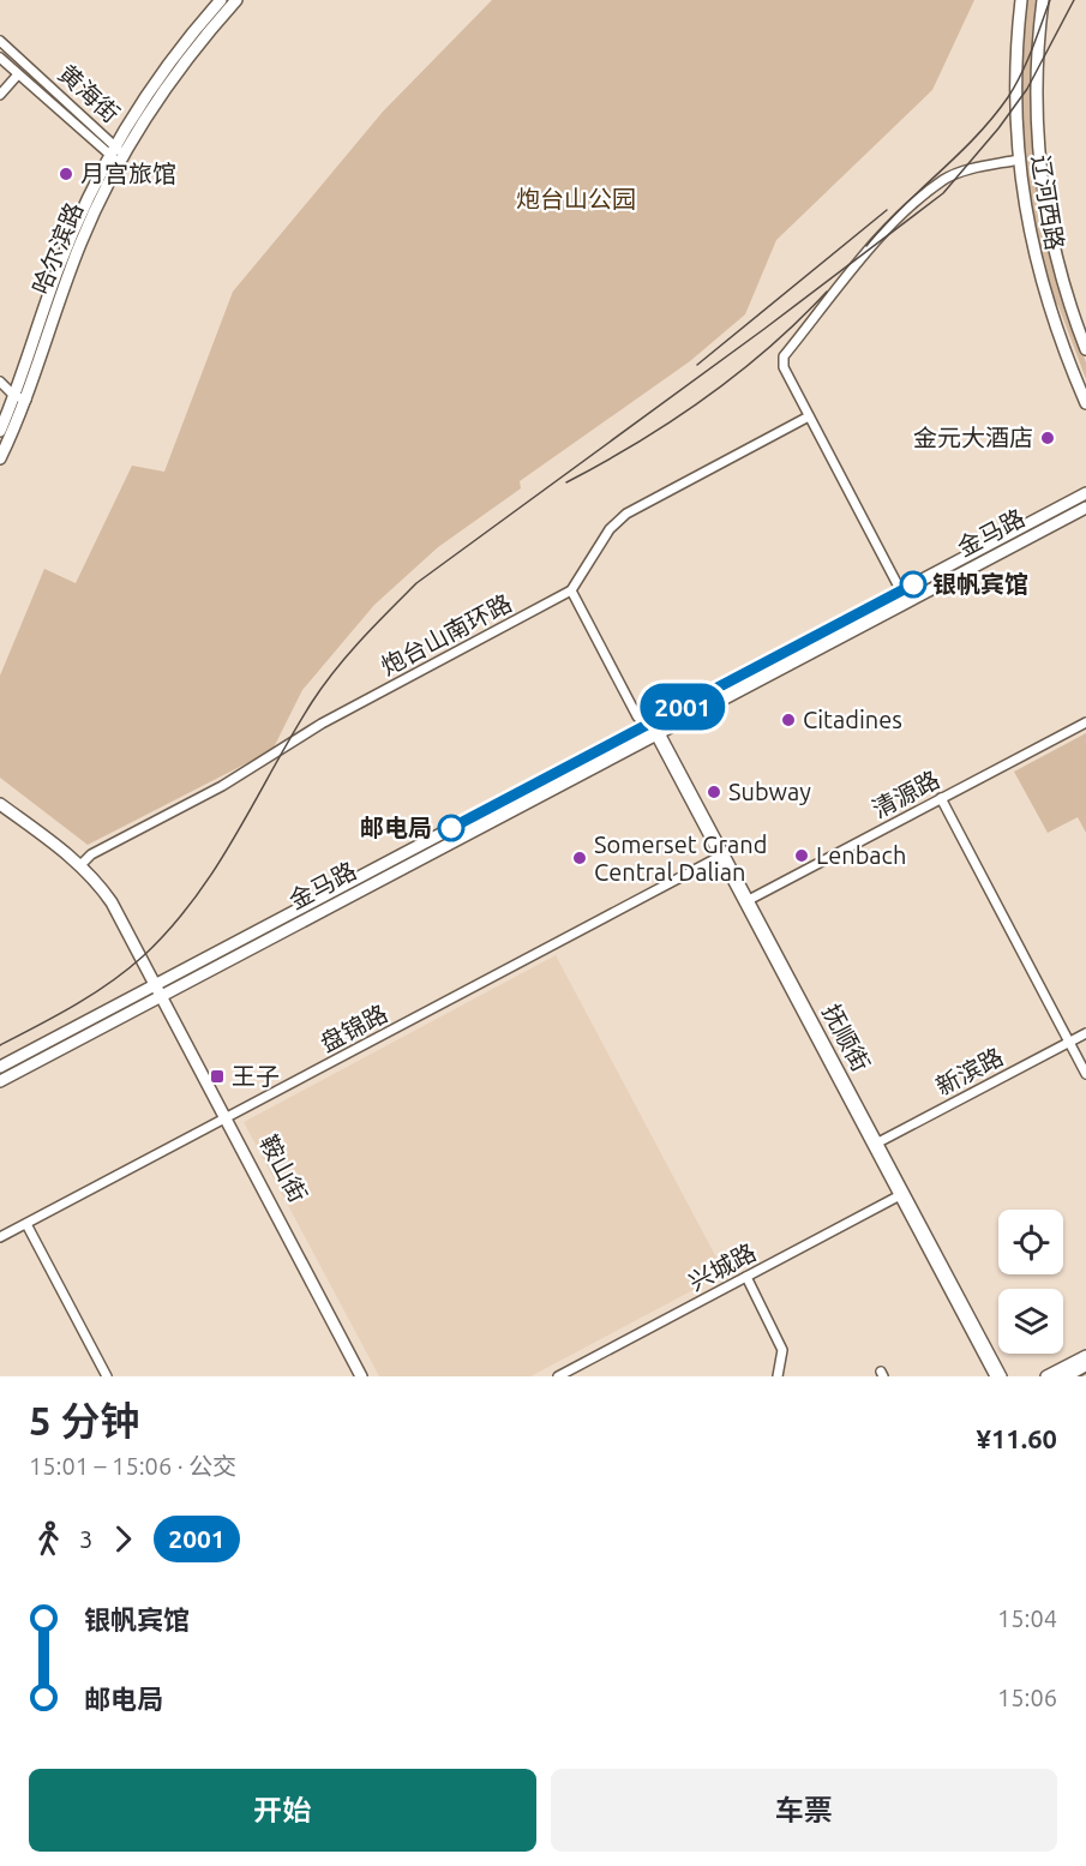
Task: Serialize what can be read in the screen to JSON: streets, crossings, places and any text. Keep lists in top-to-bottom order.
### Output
{
  "streets": {
    "main road": [
      "辽河西路",
      "哈尔滨路",
      "金马路",
      "鞍山街"
    ],
    "street": [
      "黄海街",
      "炮台山南环路",
      "清源路",
      "盘锦路",
      "抚顺街",
      "新滨路",
      "兴城路"
    ]
  },
  "crossings": [
    ["黄海街", "哈尔滨路"],
    ["金马路", "抚顺街"],
    ["金马路", "鞍山街"],
    ["炮台山南环路", "抚顺街"],
    ["炮台山南环路", "鞍山街"],
    ["清源路", "抚顺街"],
    ["盘锦路", "抚顺街"],
    ["盘锦路", "鞍山街"],
    ["抚顺街", "新滨路"],
    ["抚顺街", "兴城路"]
  ],
  "parks": ["炮台山公园"],
  "places": {
    "other": [
      "月宫旅馆",
      "金元大酒店",
      "银帆宾馆",
      "Citadines",
      "Subway",
      "邮电局",
      "Lenbach",
      "Somerset Grand Central Dalian"
    ],
    "transit": ["王子"]
  },
  "lines": ["bus line 2001"],
  "page": {
    "on_map": "2001",
    "heading": ["5 分钟", "15:01 – 15:06 · 公交", "¥11.60"],
    "legs": ["3", "2001"],
    "list": [
      {
        "name": "银帆宾馆",
        "value": "15:04"
      },
      {
        "name": "邮电局",
        "value": "15:06"
      }
    ],
    "buttons": ["开始", "车票"]
  }
}
